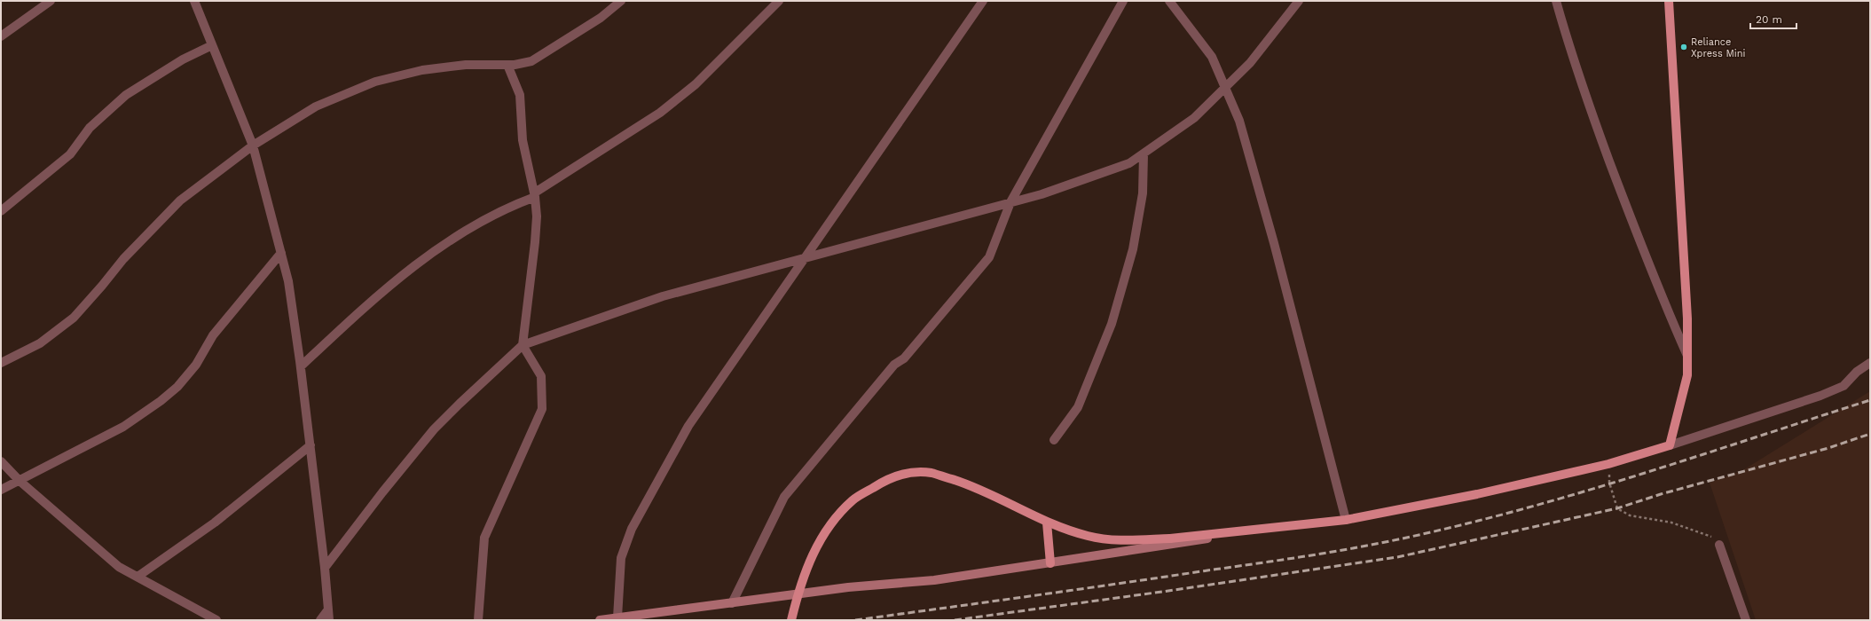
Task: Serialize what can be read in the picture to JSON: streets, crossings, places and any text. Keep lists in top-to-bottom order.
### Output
{
  "places": ["Reliance Xpress Mini"],
  "scale_bar": "20 m"
}
